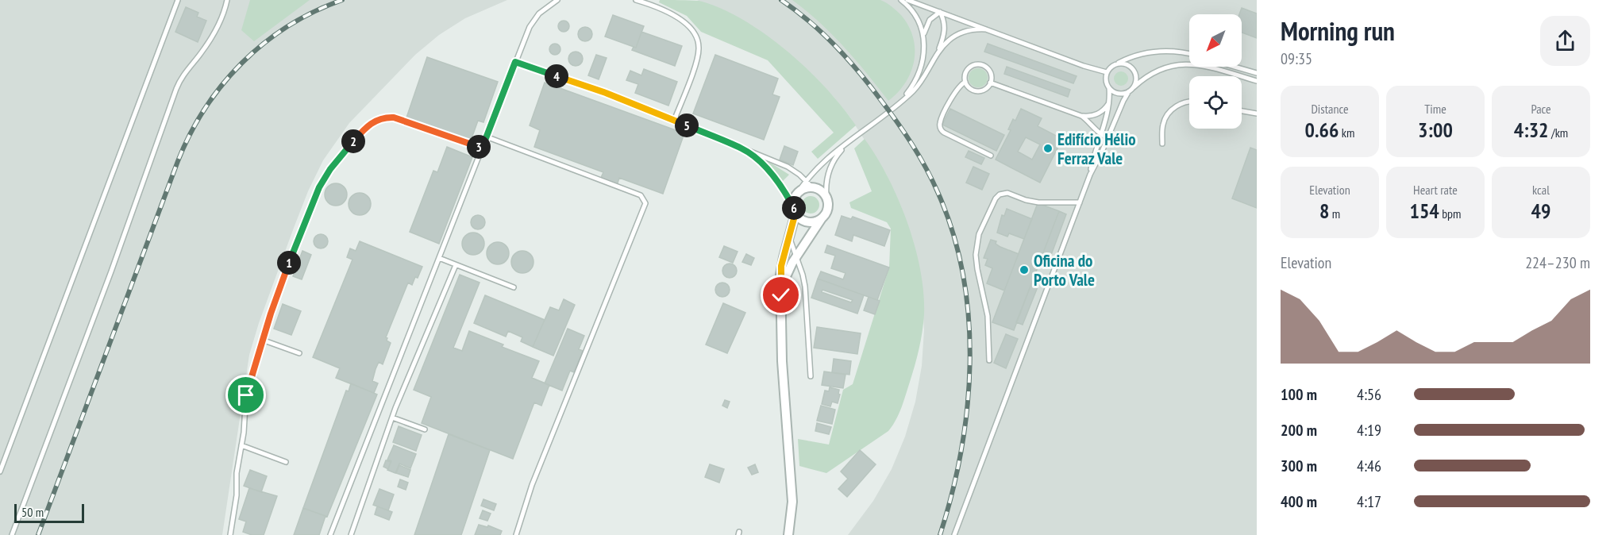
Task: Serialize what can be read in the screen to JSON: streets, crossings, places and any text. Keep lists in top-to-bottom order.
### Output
{
  "places": ["Edifício Hélio Ferraz Vale", "Oficina do Porto Vale"],
  "scale_bar": "50 m",
  "north": "bottom left",
  "page": {
    "heading": ["Morning run", "09:35"],
    "pins": [
      "4",
      "5",
      "2",
      "3",
      "6",
      "1"
    ],
    "stats": [
      ["Distance", "0.66 km"],
      ["Time", "3:00"],
      ["Pace", "4:32 /km"],
      ["Elevation", "8 m"],
      ["Heart rate", "154 bpm"],
      ["kcal", "49"]
    ],
    "chart": ["Elevation", "224–230 m"],
    "list": [
      {
        "name": "100 m",
        "note": "4:56"
      },
      {
        "name": "200 m",
        "note": "4:19"
      },
      {
        "name": "300 m",
        "note": "4:46"
      },
      {
        "name": "400 m",
        "note": "4:17"
      }
    ],
    "scale": "50 m"
  }
}
